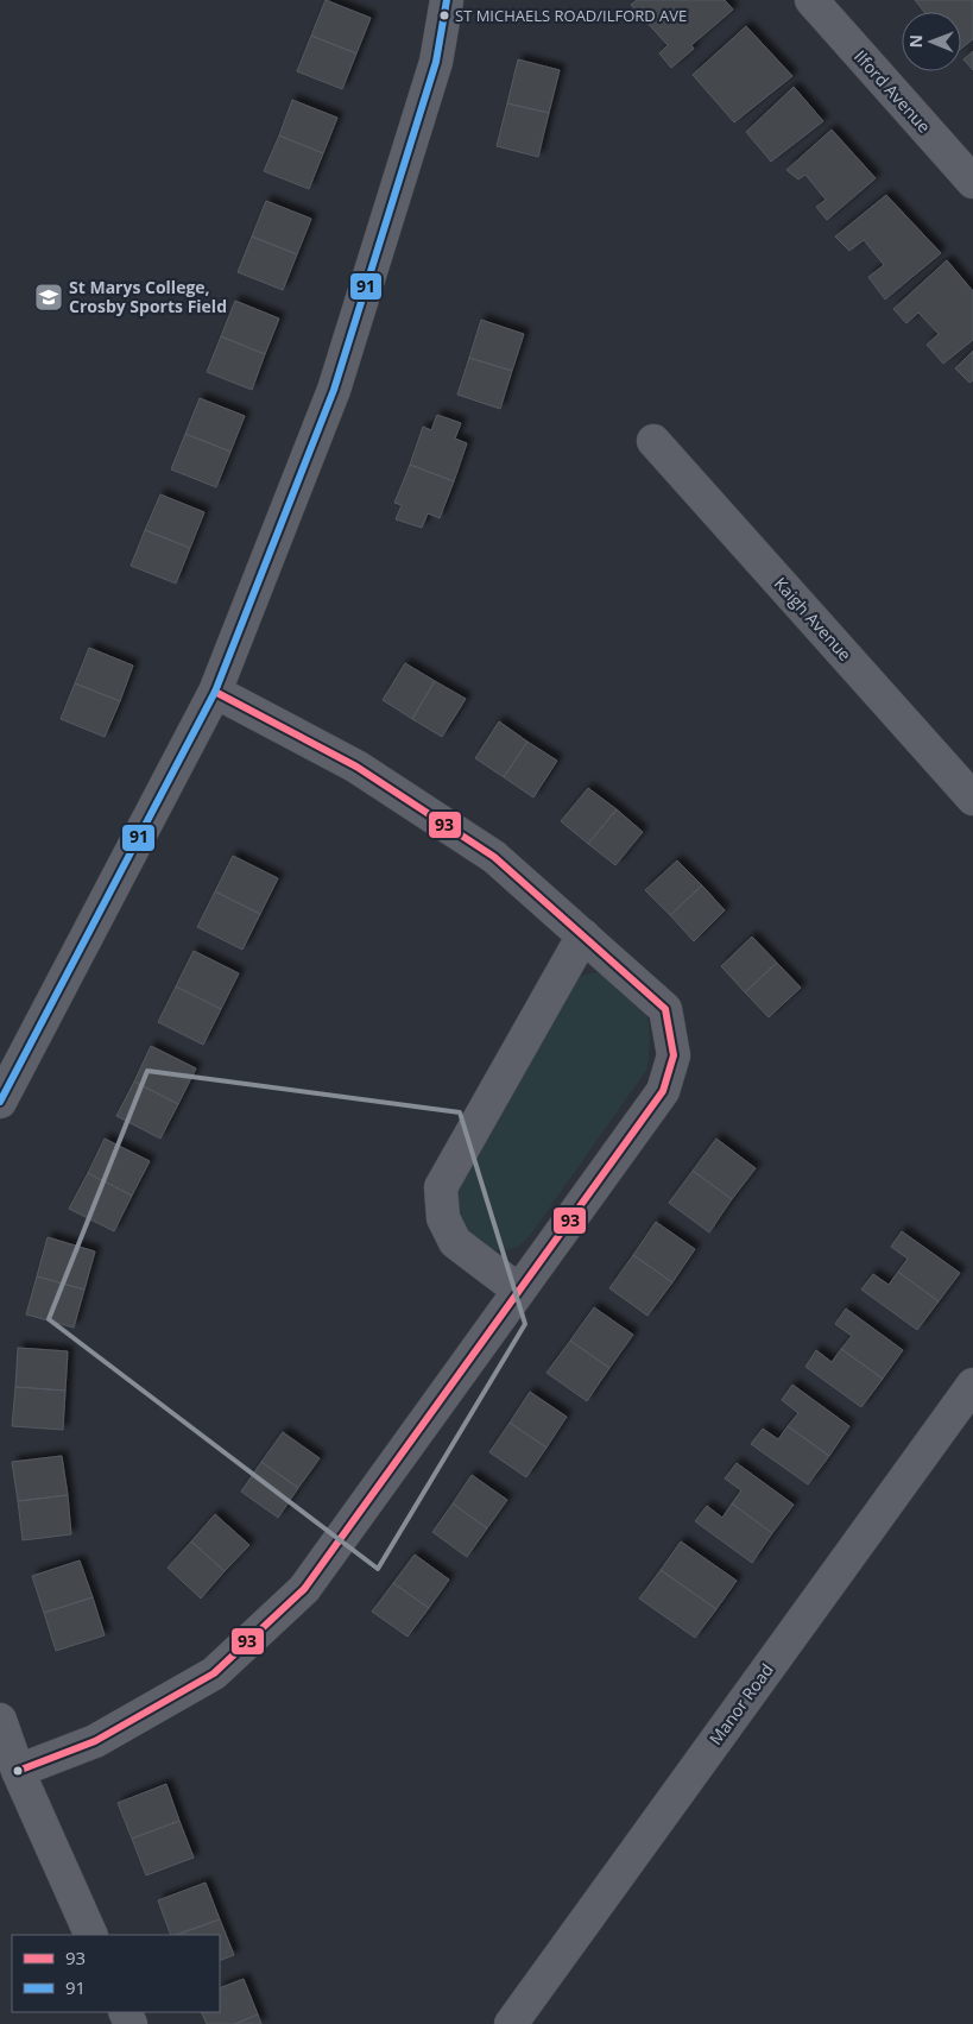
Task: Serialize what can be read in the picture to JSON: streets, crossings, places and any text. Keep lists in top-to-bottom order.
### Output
{
  "streets": {
    "street": ["Ilford Avenue", "Kaigh Avenue", "Manor Road"]
  },
  "places": {
    "other": ["ST MICHAELS ROAD/ILFORD AVE"],
    "school or university": ["St Marys College, Crosby Sports Field"]
  },
  "lines": ["transit line 91", "transit line 93"],
  "legend": ["93", "91"],
  "north": "left"
}
